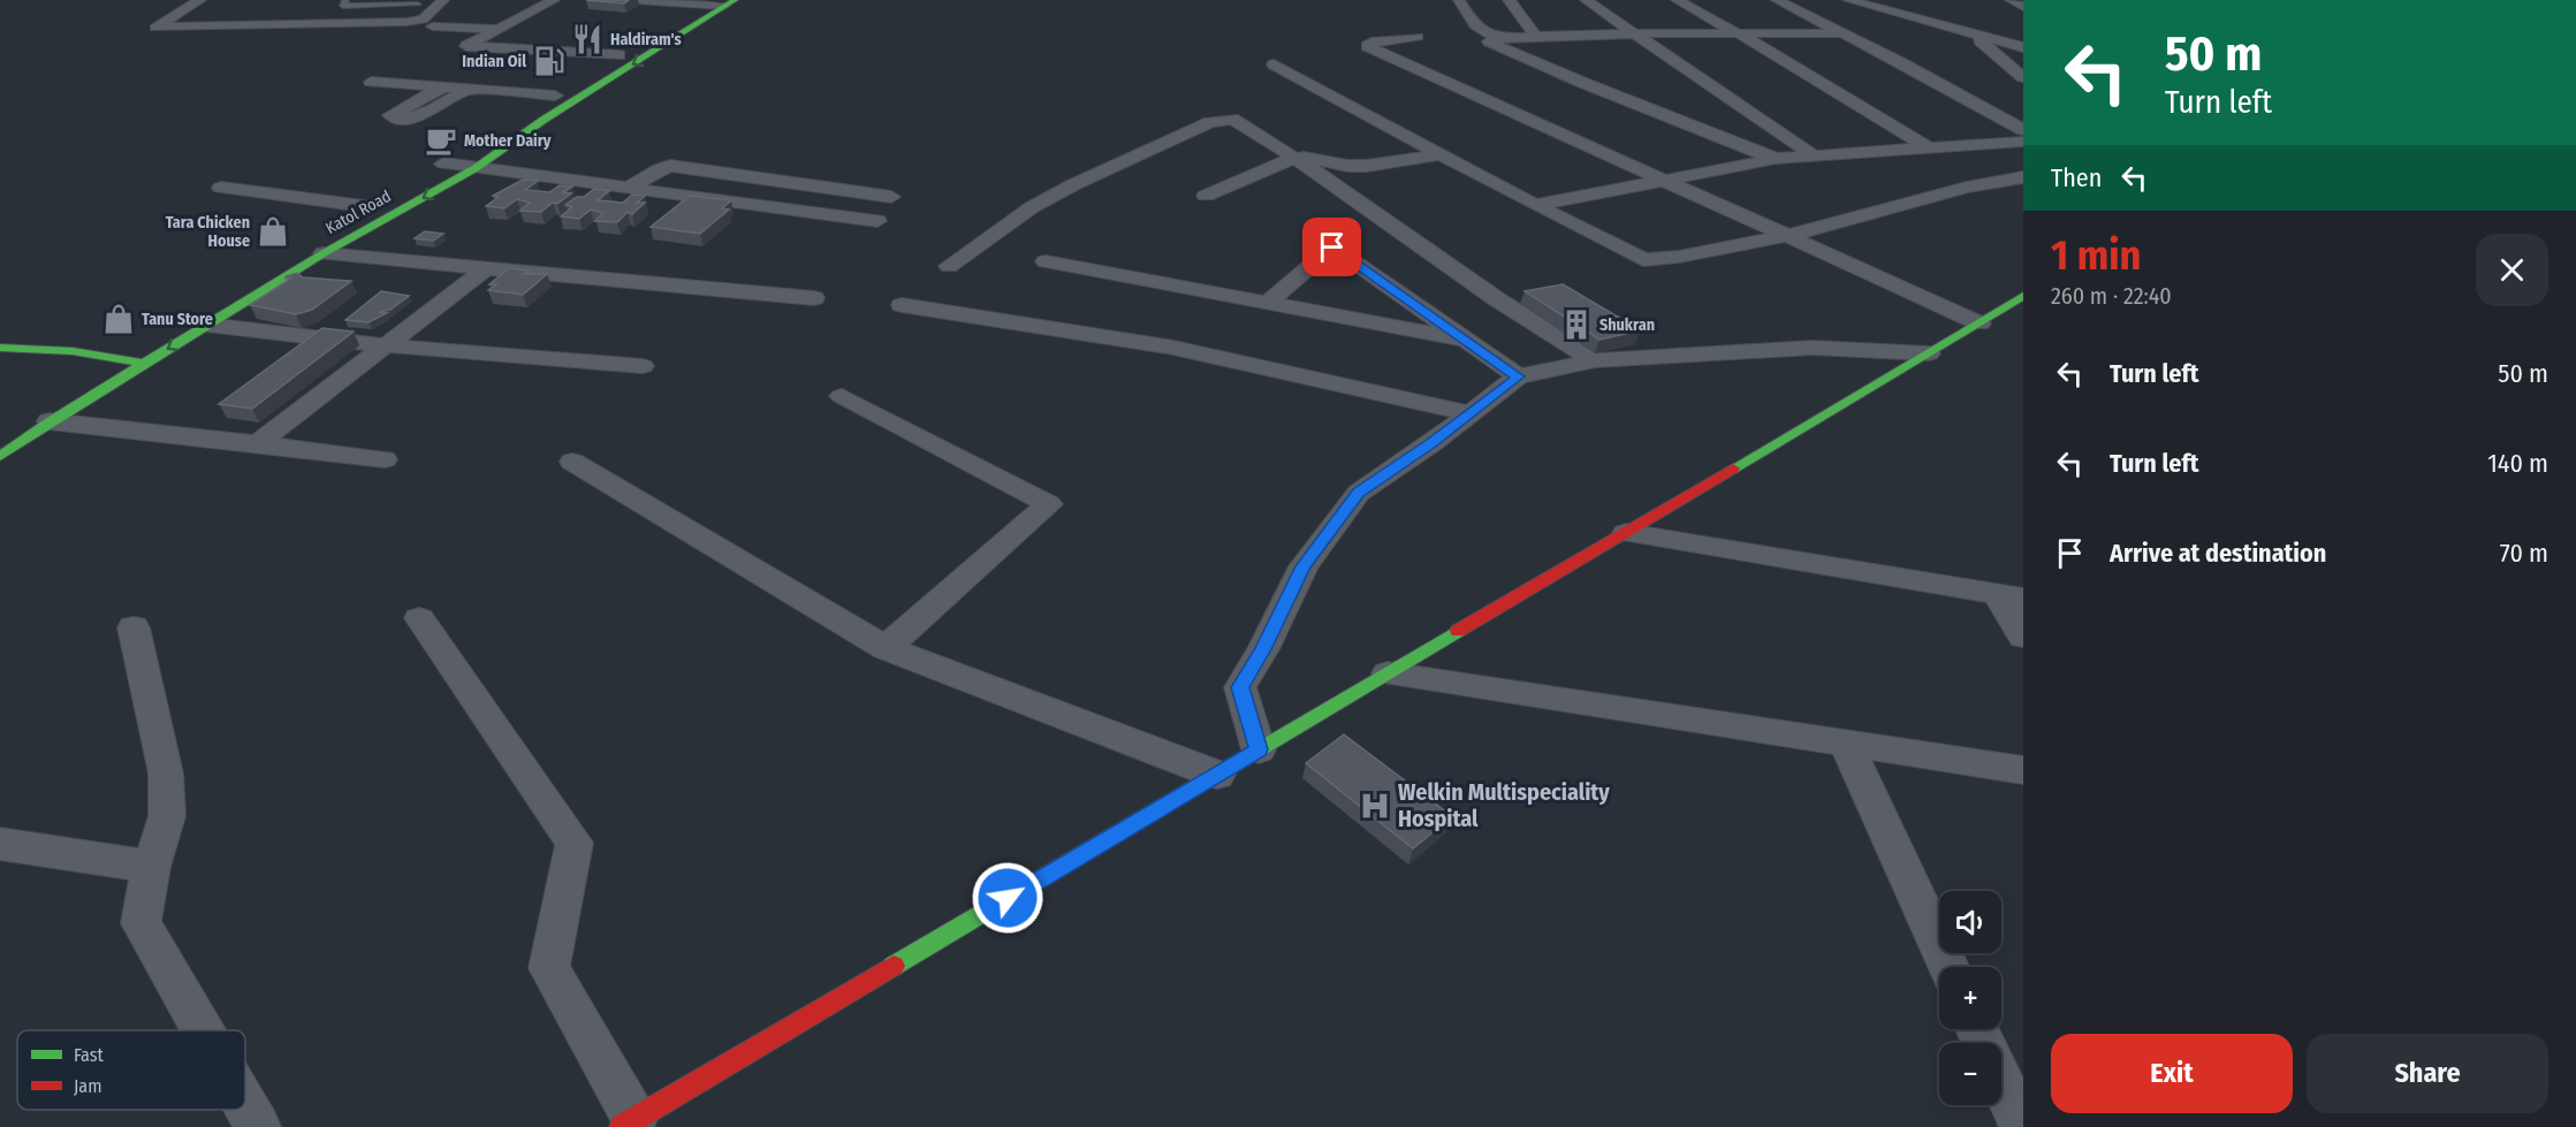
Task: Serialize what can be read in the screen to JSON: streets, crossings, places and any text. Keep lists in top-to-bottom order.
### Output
{
  "streets": {
    "main road": ["Katol Road"]
  },
  "places": {
    "restaurant": ["Haldiram's"],
    "fuel station": ["Indian Oil"],
    "cafe": ["Mother Dairy"],
    "shop": ["Tara Chicken House", "Tanu Store"],
    "building": ["Shukran"],
    "hospital": ["Welkin Multispeciality Hospital"]
  },
  "legend": ["Fast", "Jam"],
  "page": {
    "turn": ["50 m", "Turn left"],
    "then": "Then",
    "heading": ["1 min", "260 m · 22:40"],
    "list": [
      {
        "name": "Turn left",
        "value": "50 m"
      },
      {
        "name": "Turn left",
        "value": "140 m"
      },
      {
        "name": "Arrive at destination",
        "value": "70 m"
      }
    ],
    "map_buttons": ["+", "−"],
    "buttons": ["Exit", "Share"]
  }
}
